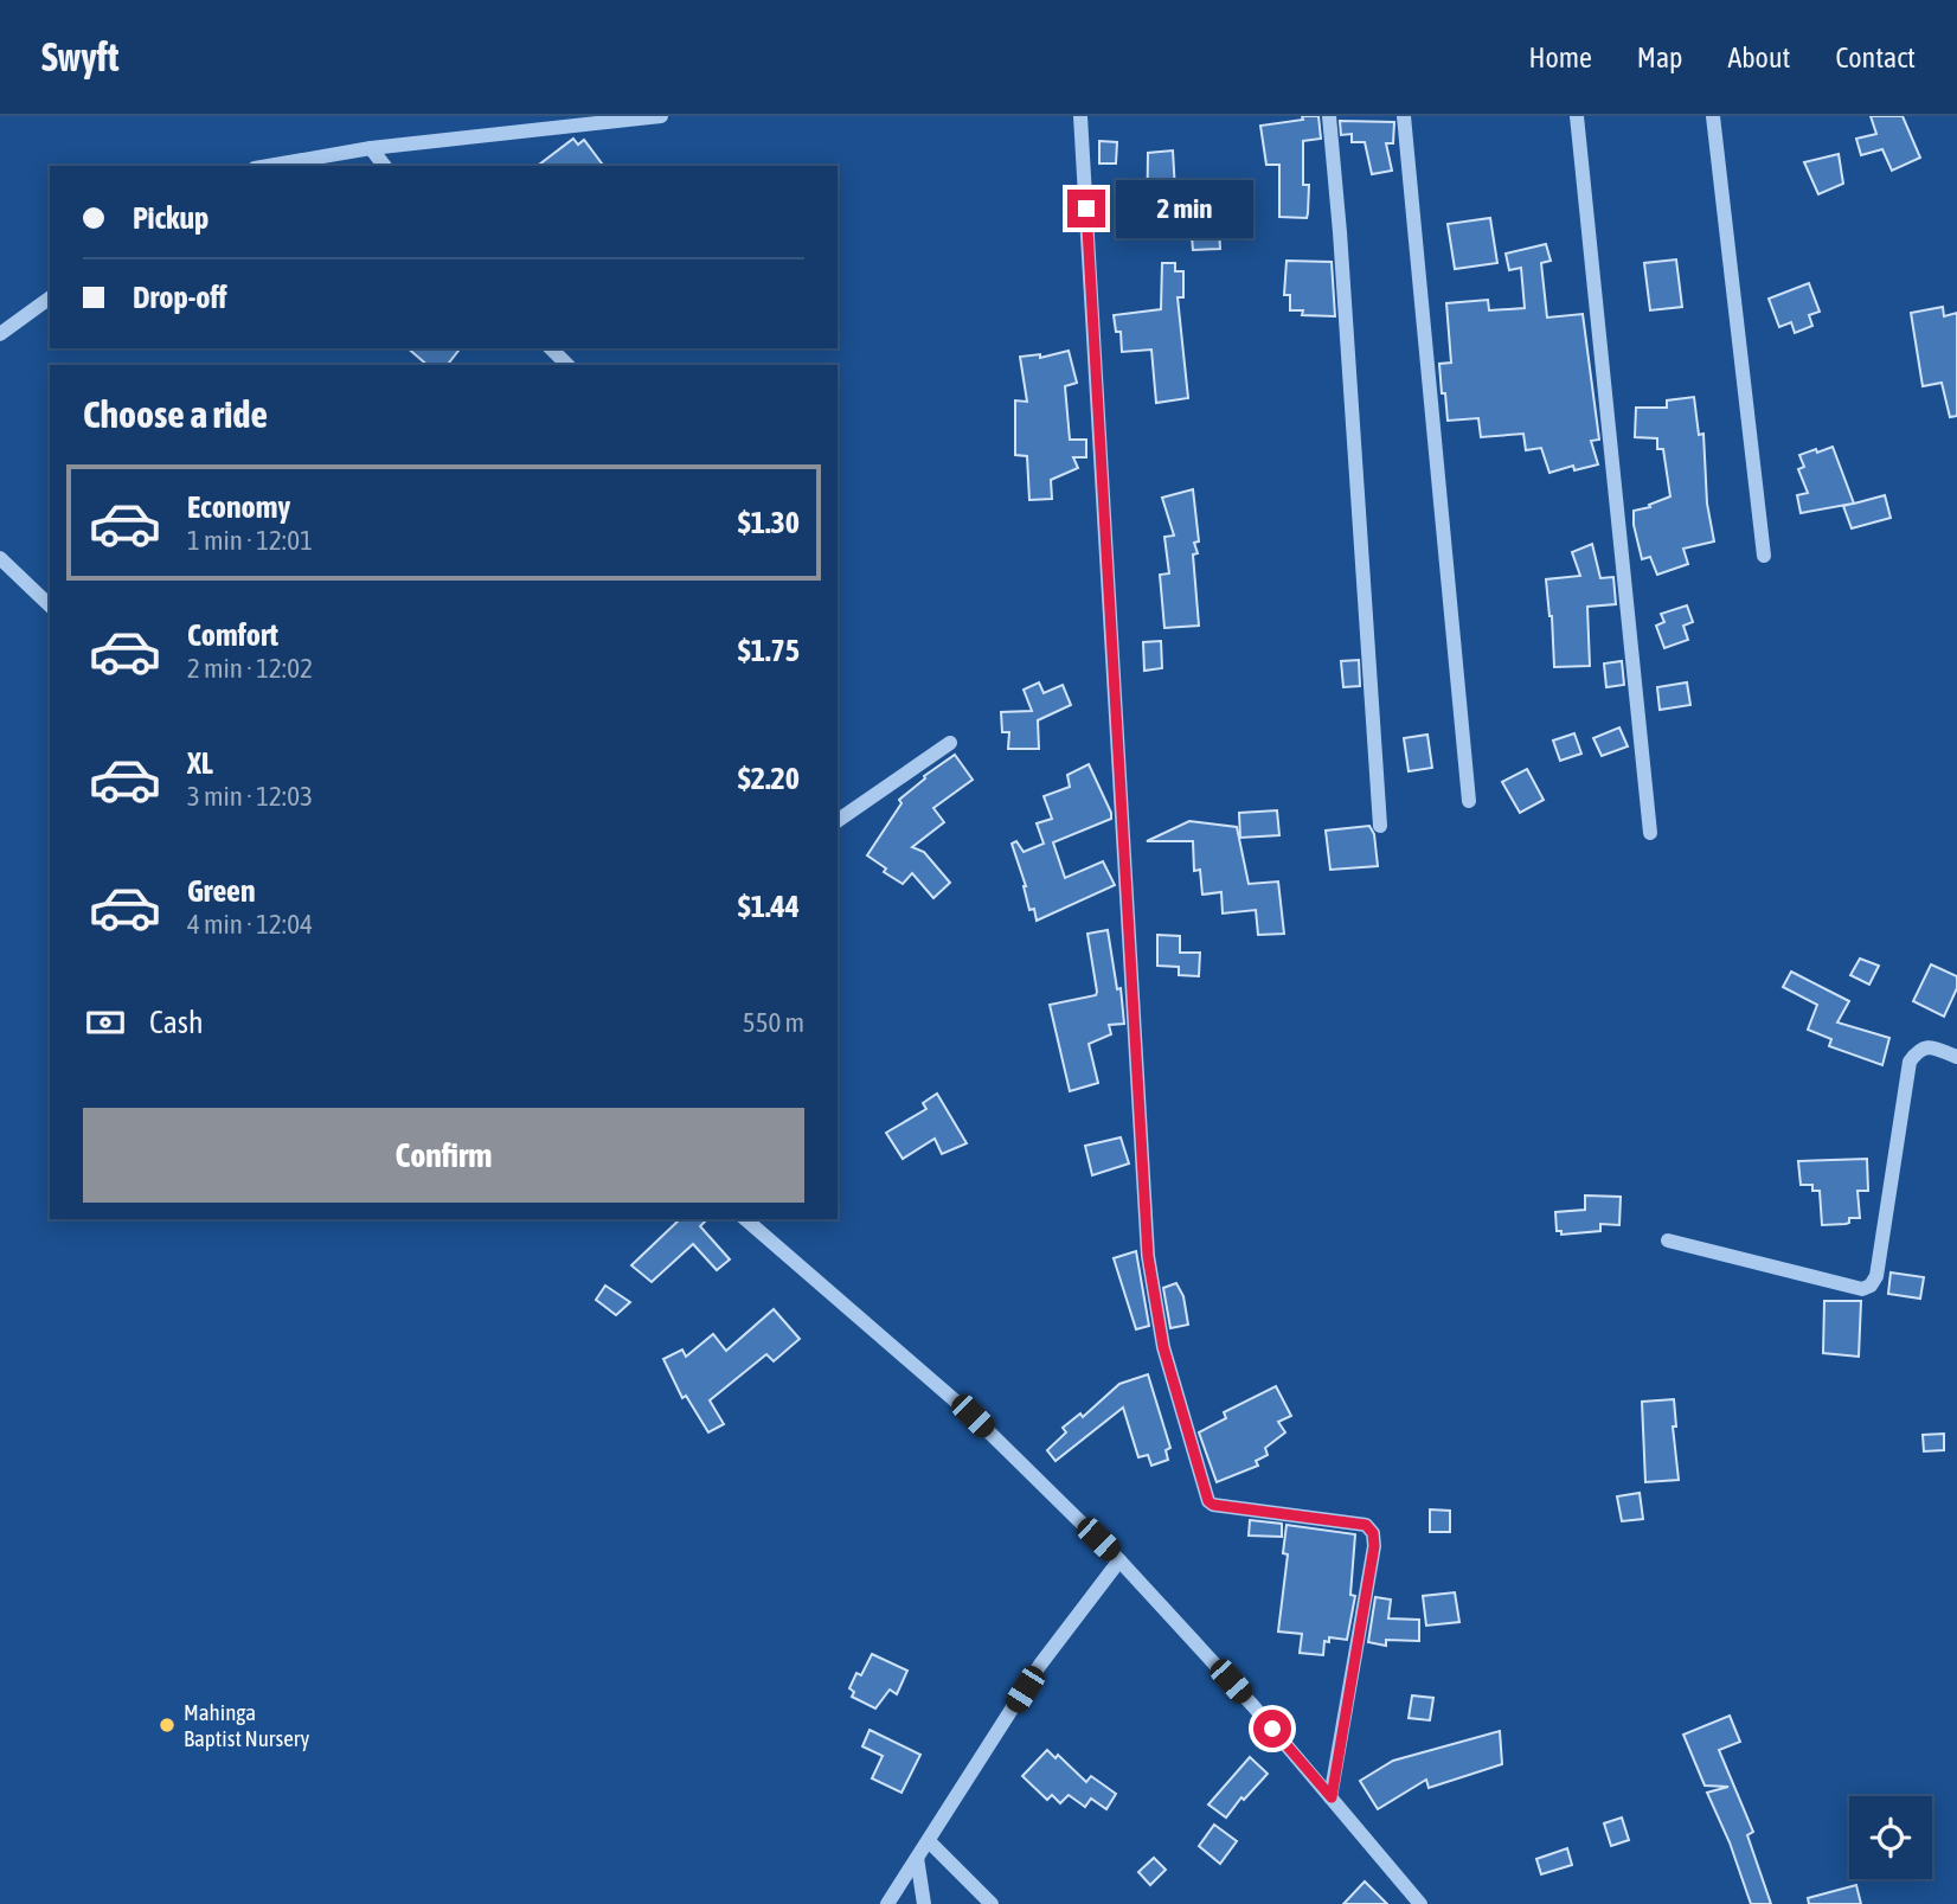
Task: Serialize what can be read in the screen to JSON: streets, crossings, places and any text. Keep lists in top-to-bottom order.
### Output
{
  "places": ["Mahinga Baptist Nursery"],
  "page": {
    "header": "Swyft",
    "nav": [
      "Home",
      "Map",
      "About",
      "Contact"
    ],
    "banner": ["Pickup", "Drop-off"],
    "bubble": "2 min",
    "heading": "Choose a ride",
    "list": [
      {
        "name": "Economy",
        "note": "1 min · 12:01",
        "value": "$1.30"
      },
      {
        "name": "Comfort",
        "note": "2 min · 12:02",
        "value": "$1.75"
      },
      {
        "name": "XL",
        "note": "3 min · 12:03",
        "value": "$2.20"
      },
      {
        "name": "Green",
        "note": "4 min · 12:04",
        "value": "$1.44"
      }
    ],
    "pay": ["Cash", "550 m"],
    "buttons": "Confirm"
  }
}
